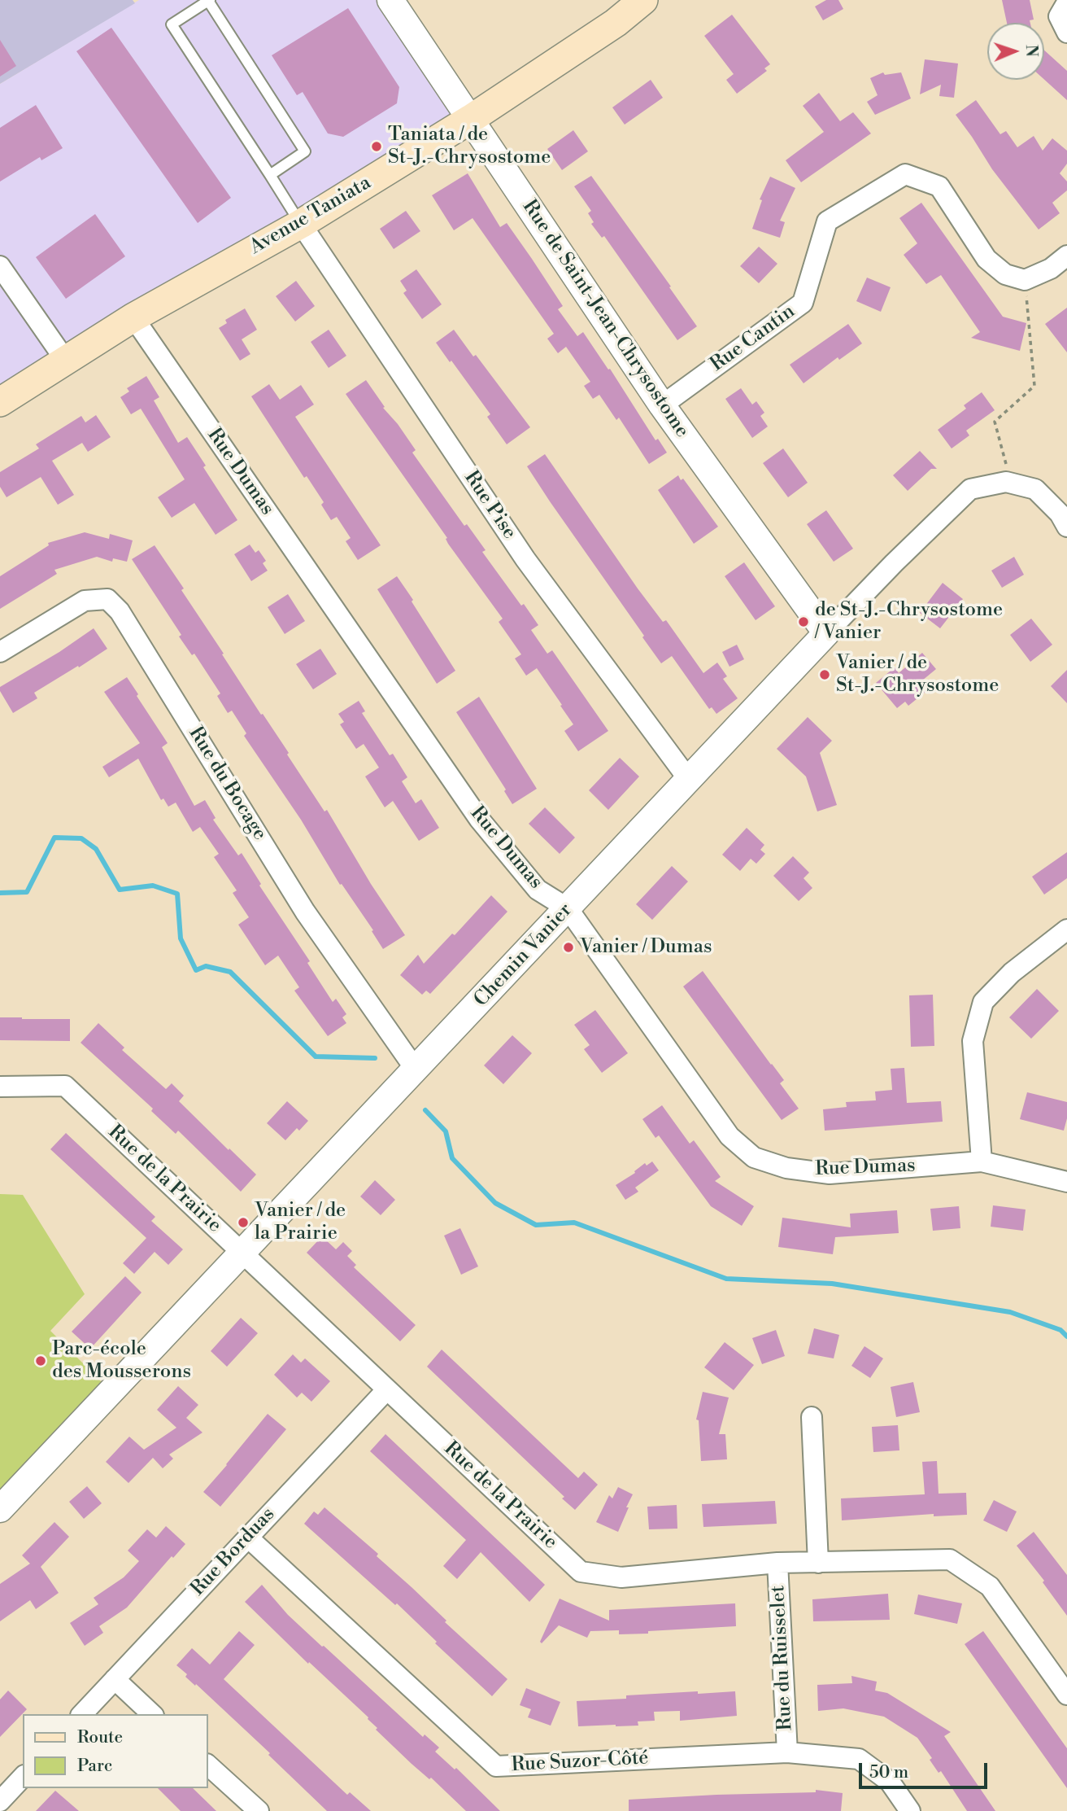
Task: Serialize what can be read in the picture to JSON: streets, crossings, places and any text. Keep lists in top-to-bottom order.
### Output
{
  "streets": {
    "main road": ["Avenue Taniata"],
    "street": [
      "Rue de Saint-Jean-Chrysostome",
      "Rue Cantin",
      "Rue Dumas",
      "Rue Pise",
      "Rue du Bocage",
      "Chemin Vanier",
      "Rue de la Prairie",
      "Rue Borduas",
      "Rue du Ruisselet",
      "Rue Suzor-Côté"
    ]
  },
  "crossings": [
    ["Avenue Taniata", "Rue de Saint-Jean-Chrysostome"],
    ["Avenue Taniata", "Rue Dumas"],
    ["Avenue Taniata", "Rue Pise"],
    ["Rue de Saint-Jean-Chrysostome", "Rue Cantin"],
    ["Rue de Saint-Jean-Chrysostome", "Chemin Vanier"],
    ["Rue Dumas", "Chemin Vanier"],
    ["Rue Pise", "Chemin Vanier"],
    ["Rue du Bocage", "Chemin Vanier"],
    ["Chemin Vanier", "Rue de la Prairie"],
    ["Rue de la Prairie", "Rue Borduas"],
    ["Rue de la Prairie", "Rue du Ruisselet"],
    ["Rue Borduas", "Rue Suzor-Côté"],
    ["Rue du Ruisselet", "Rue Suzor-Côté"]
  ],
  "places": [
    "Taniata / de St-J.-Chrysostome",
    "de St-J.-Chrysostome / Vanier",
    "Vanier / de St-J.-Chrysostome",
    "Vanier / Dumas",
    "Vanier / de la Prairie",
    "Parc-école des Mousserons"
  ],
  "legend": ["Route", "Parc"],
  "scale_bar": "50 m",
  "north": "right"
}
